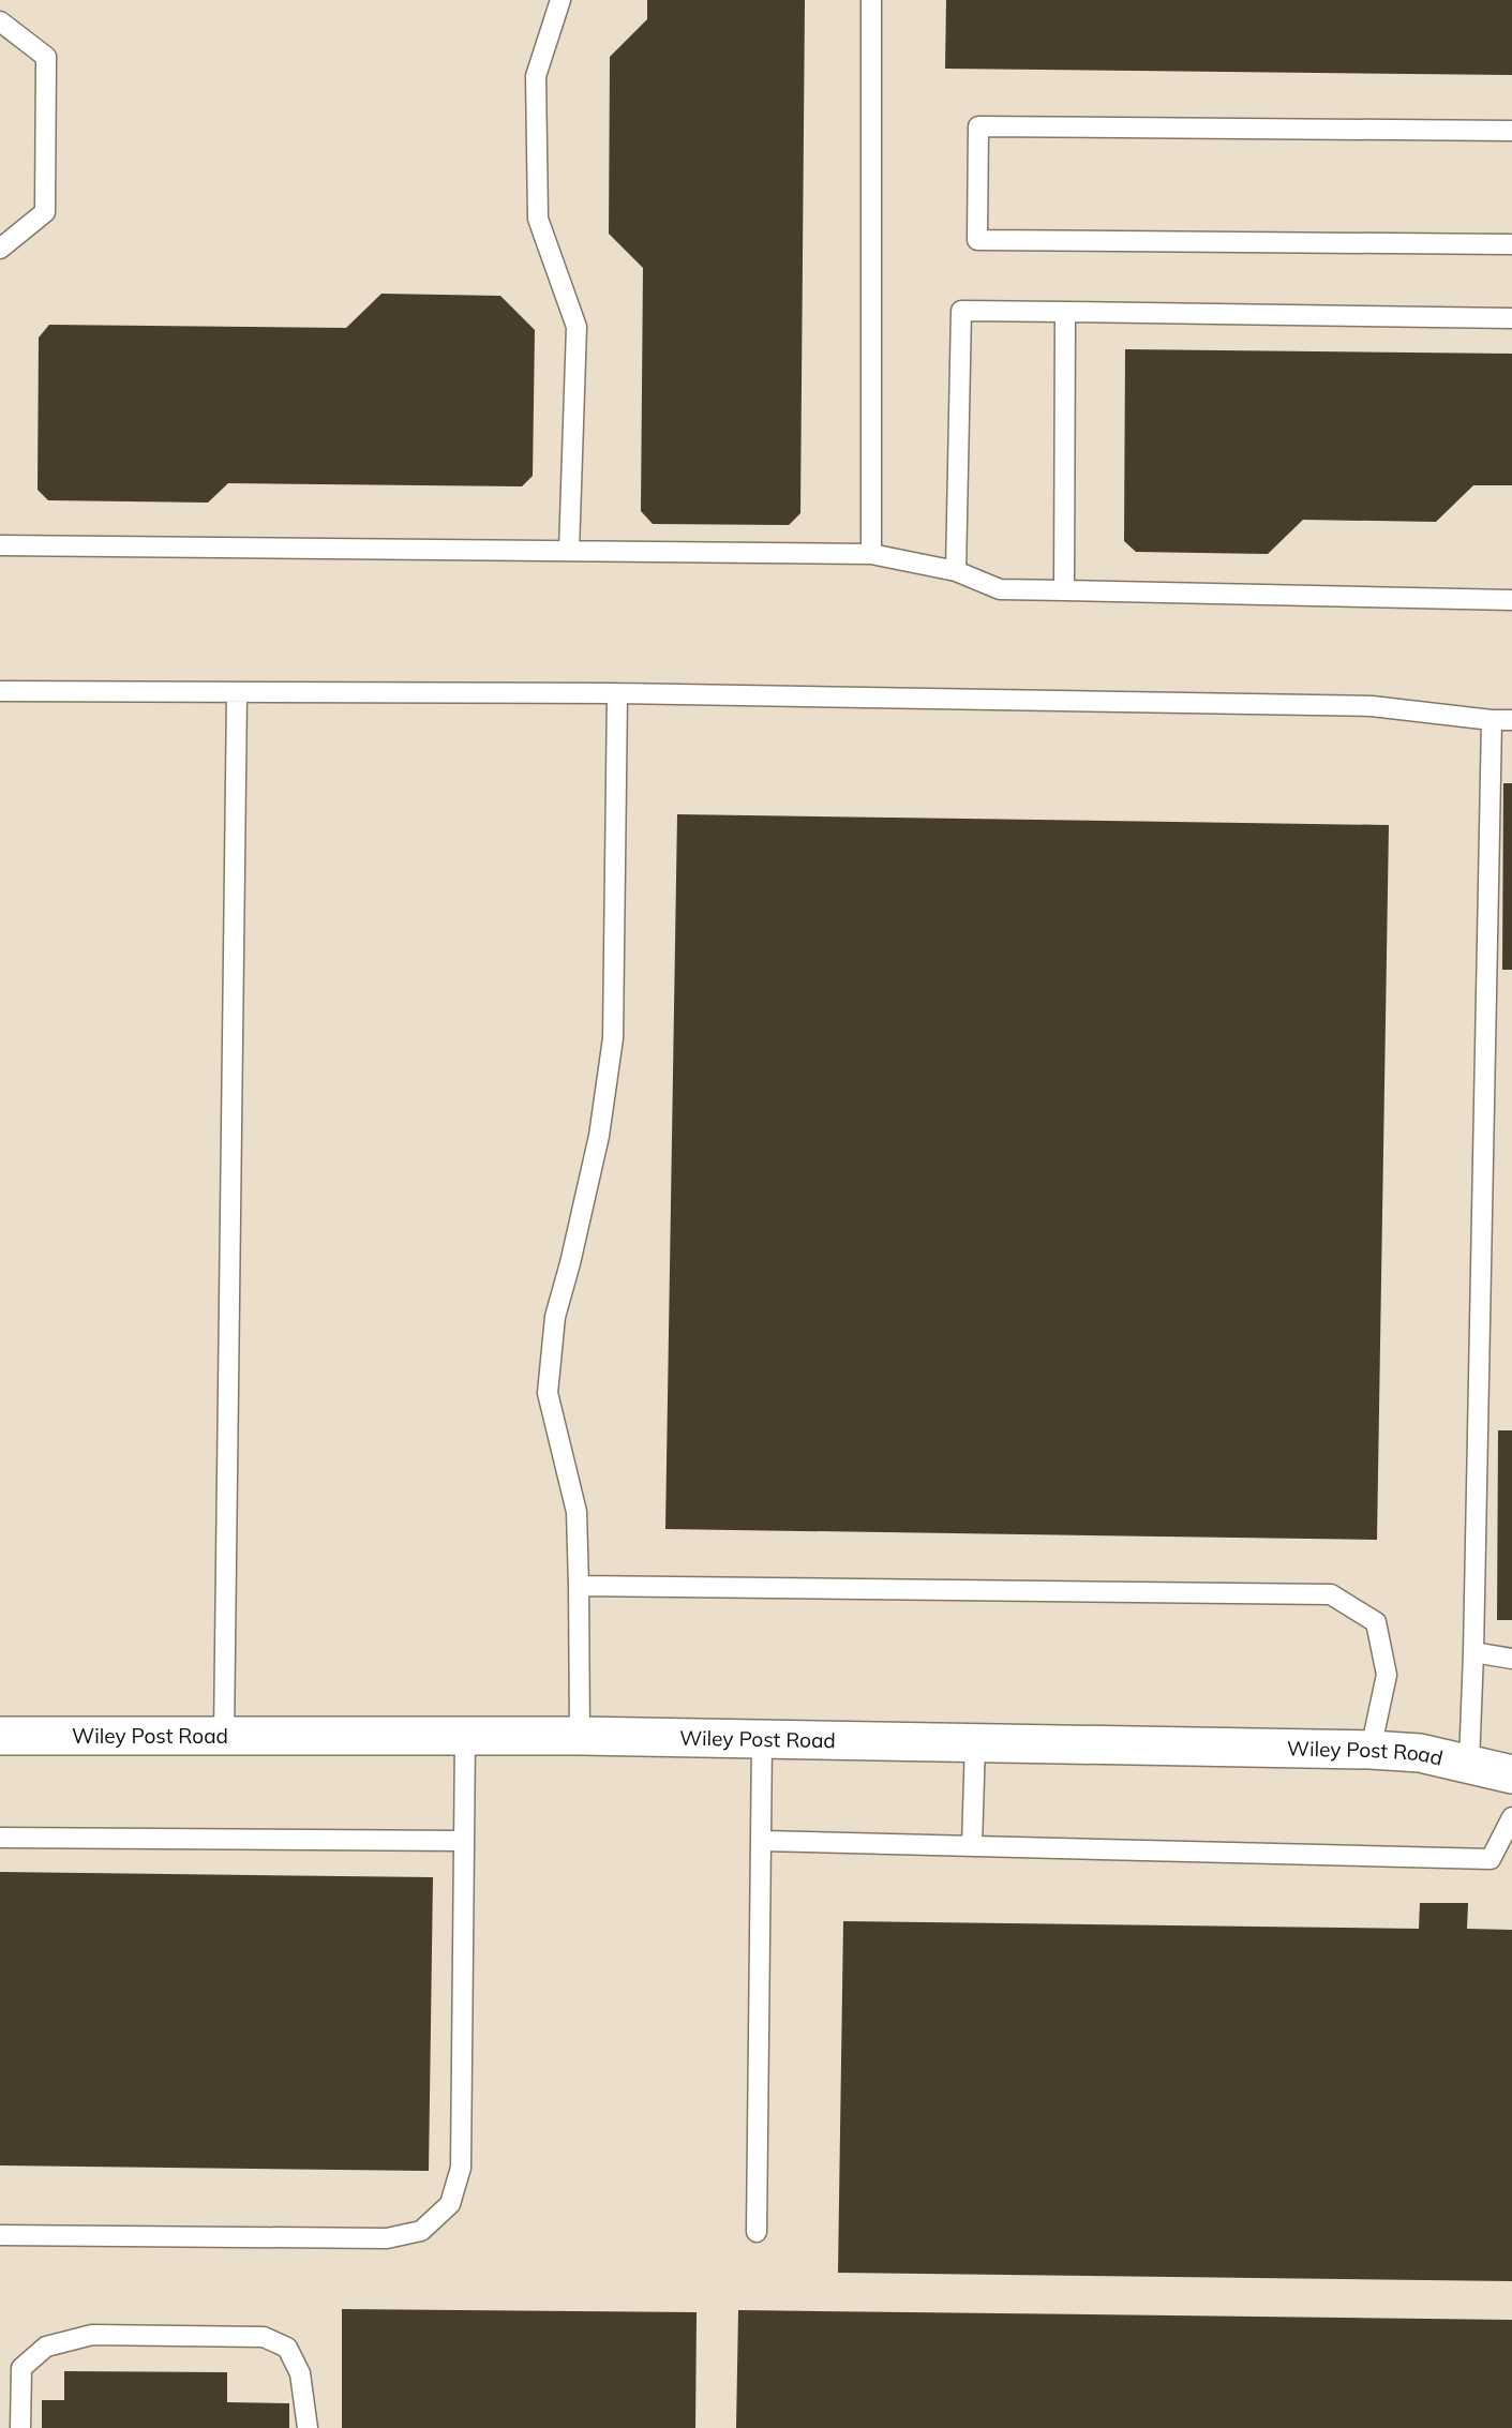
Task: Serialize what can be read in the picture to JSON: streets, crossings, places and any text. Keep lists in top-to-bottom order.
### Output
{
  "streets": {
    "street": ["Wiley Post Road"]
  }
}
